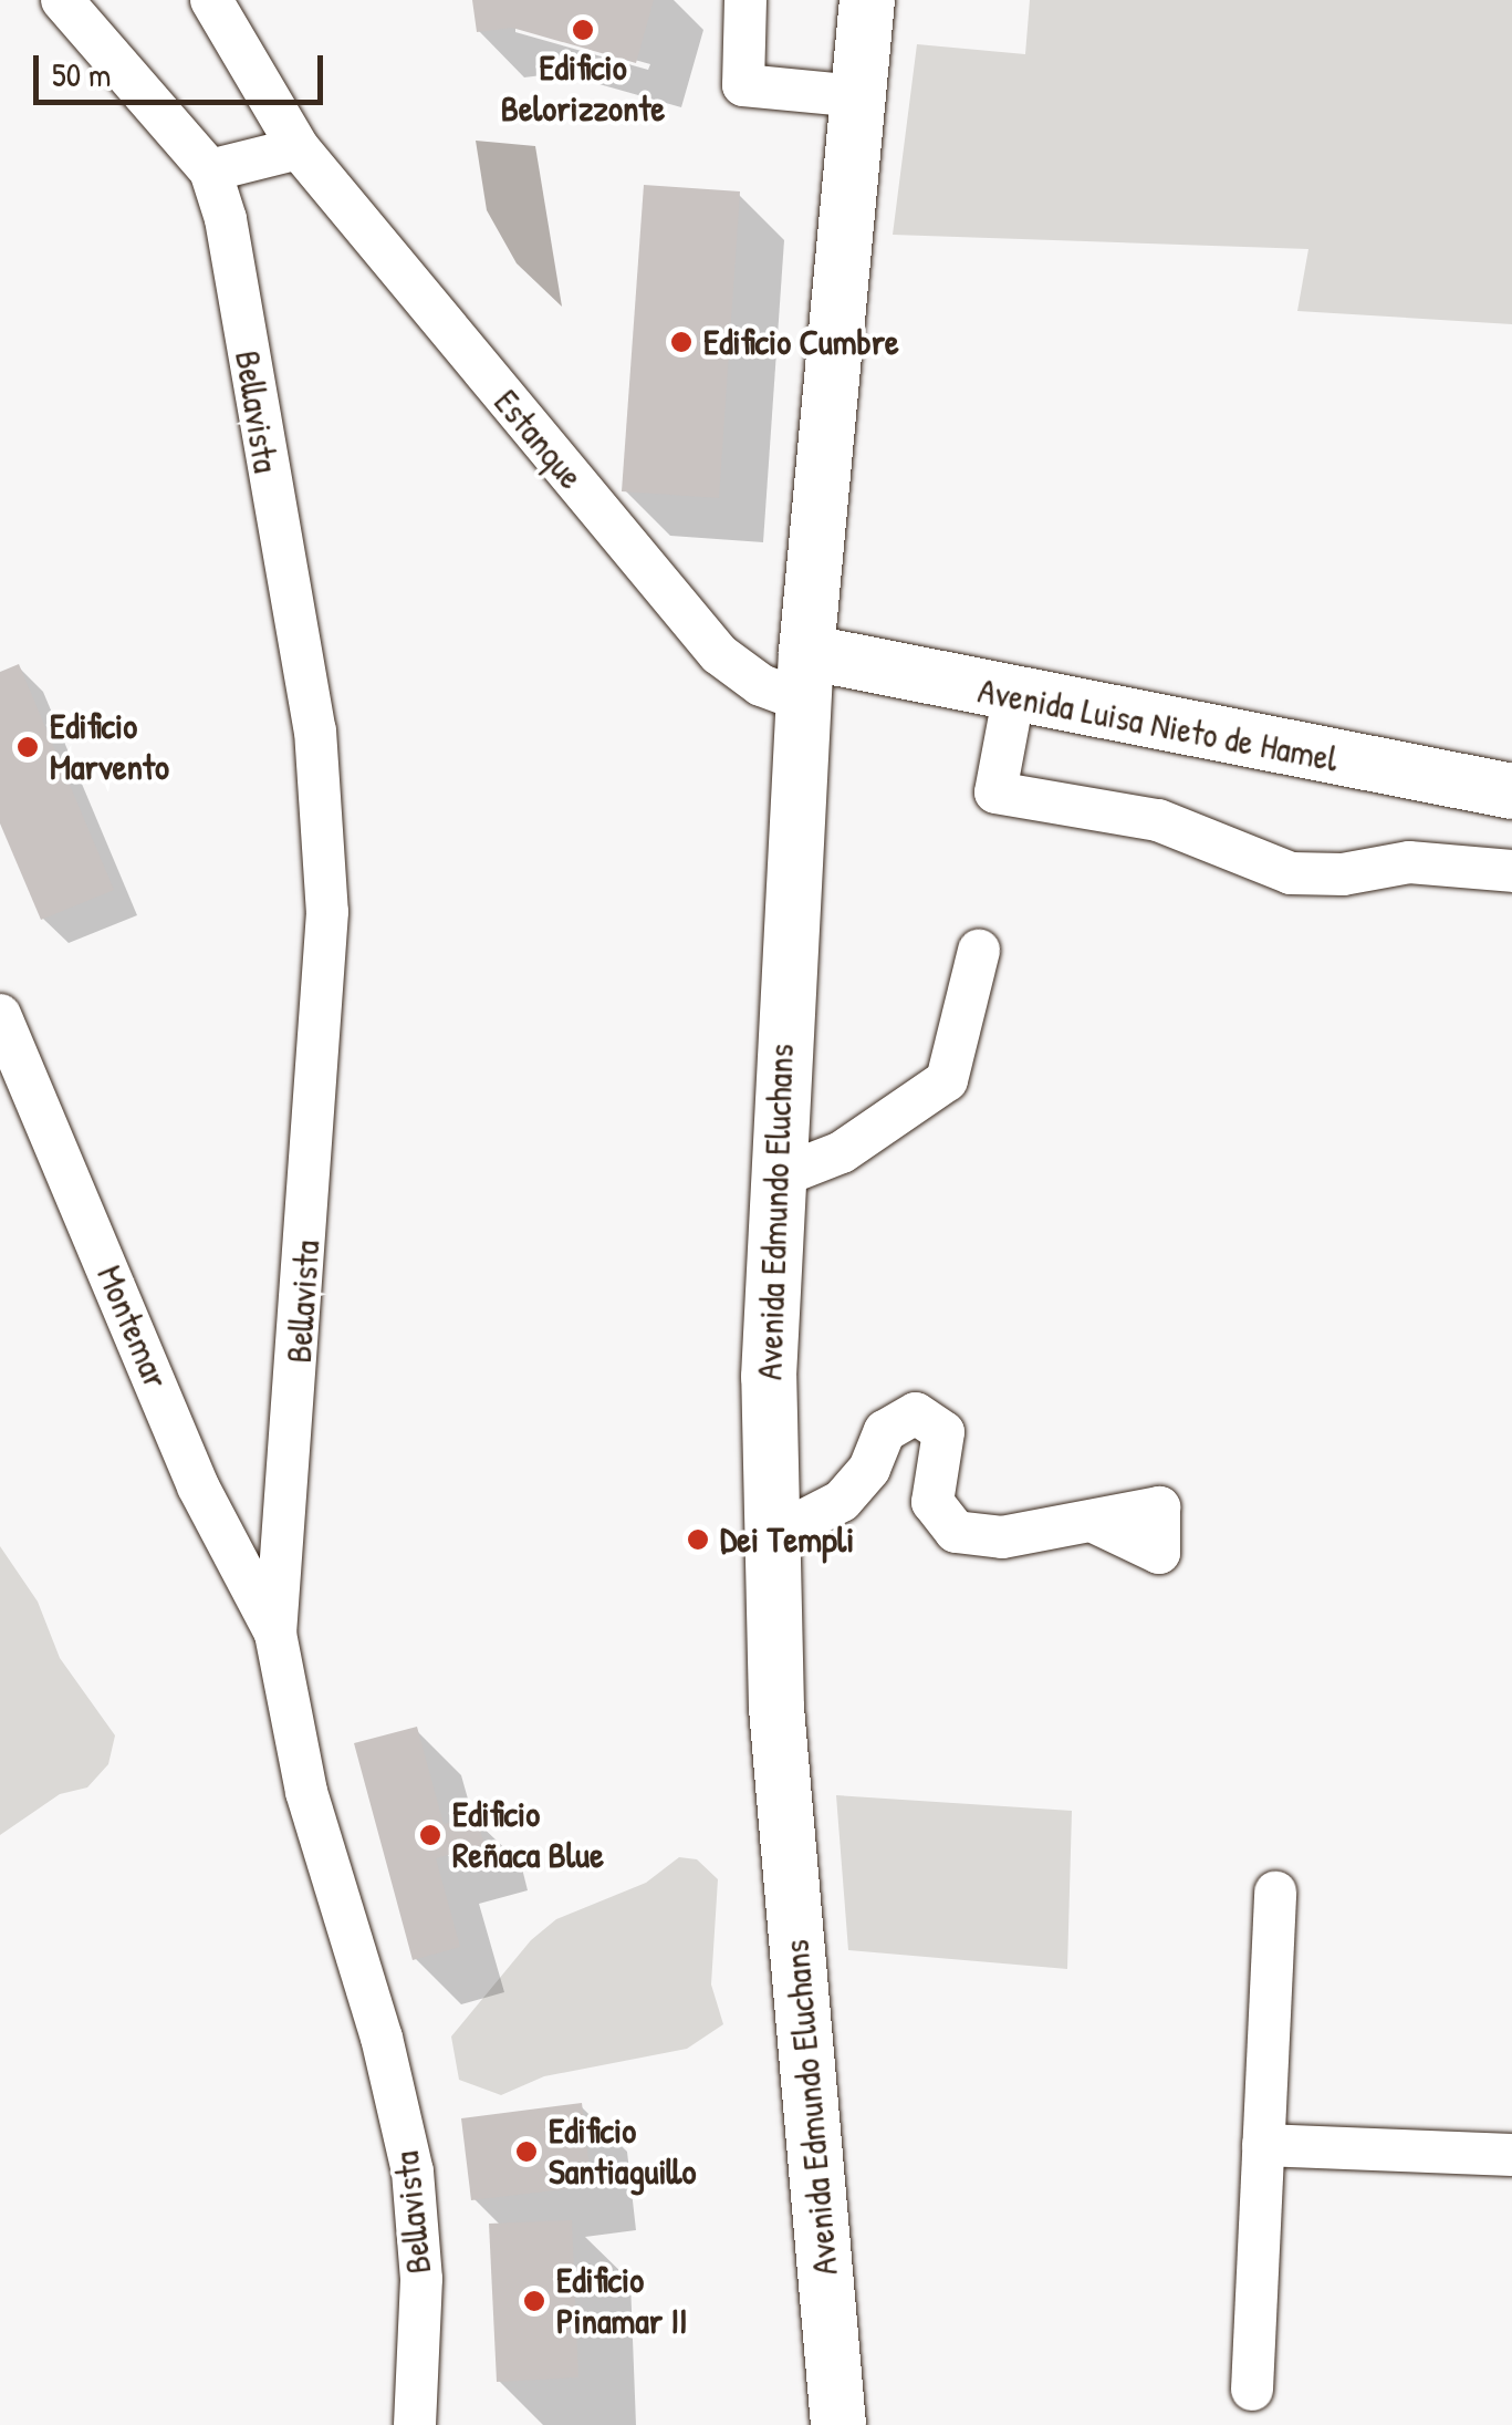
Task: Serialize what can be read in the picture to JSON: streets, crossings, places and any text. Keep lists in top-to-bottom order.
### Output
{
  "streets": {
    "main road": ["Avenida Luisa Nieto de Hamel", "Avenida Edmundo Eluchans"],
    "street": ["Bellavista", "Estanque", "Montemar"]
  },
  "crossings": [
    ["Bellavista", "Montemar"],
    ["Estanque", "Avenida Luisa Nieto de Hamel"],
    ["Estanque", "Avenida Edmundo Eluchans"],
    ["Avenida Luisa Nieto de Hamel", "Avenida Edmundo Eluchans"]
  ],
  "places": [
    "Edificio Belorizzonte",
    "Edificio Cumbre",
    "Edificio Marvento",
    "Dei Templi",
    "Edificio Reñaca Blue",
    "Edificio Santiaguillo",
    "Edificio Pinamar II"
  ],
  "scale_bar": "50 m"
}
